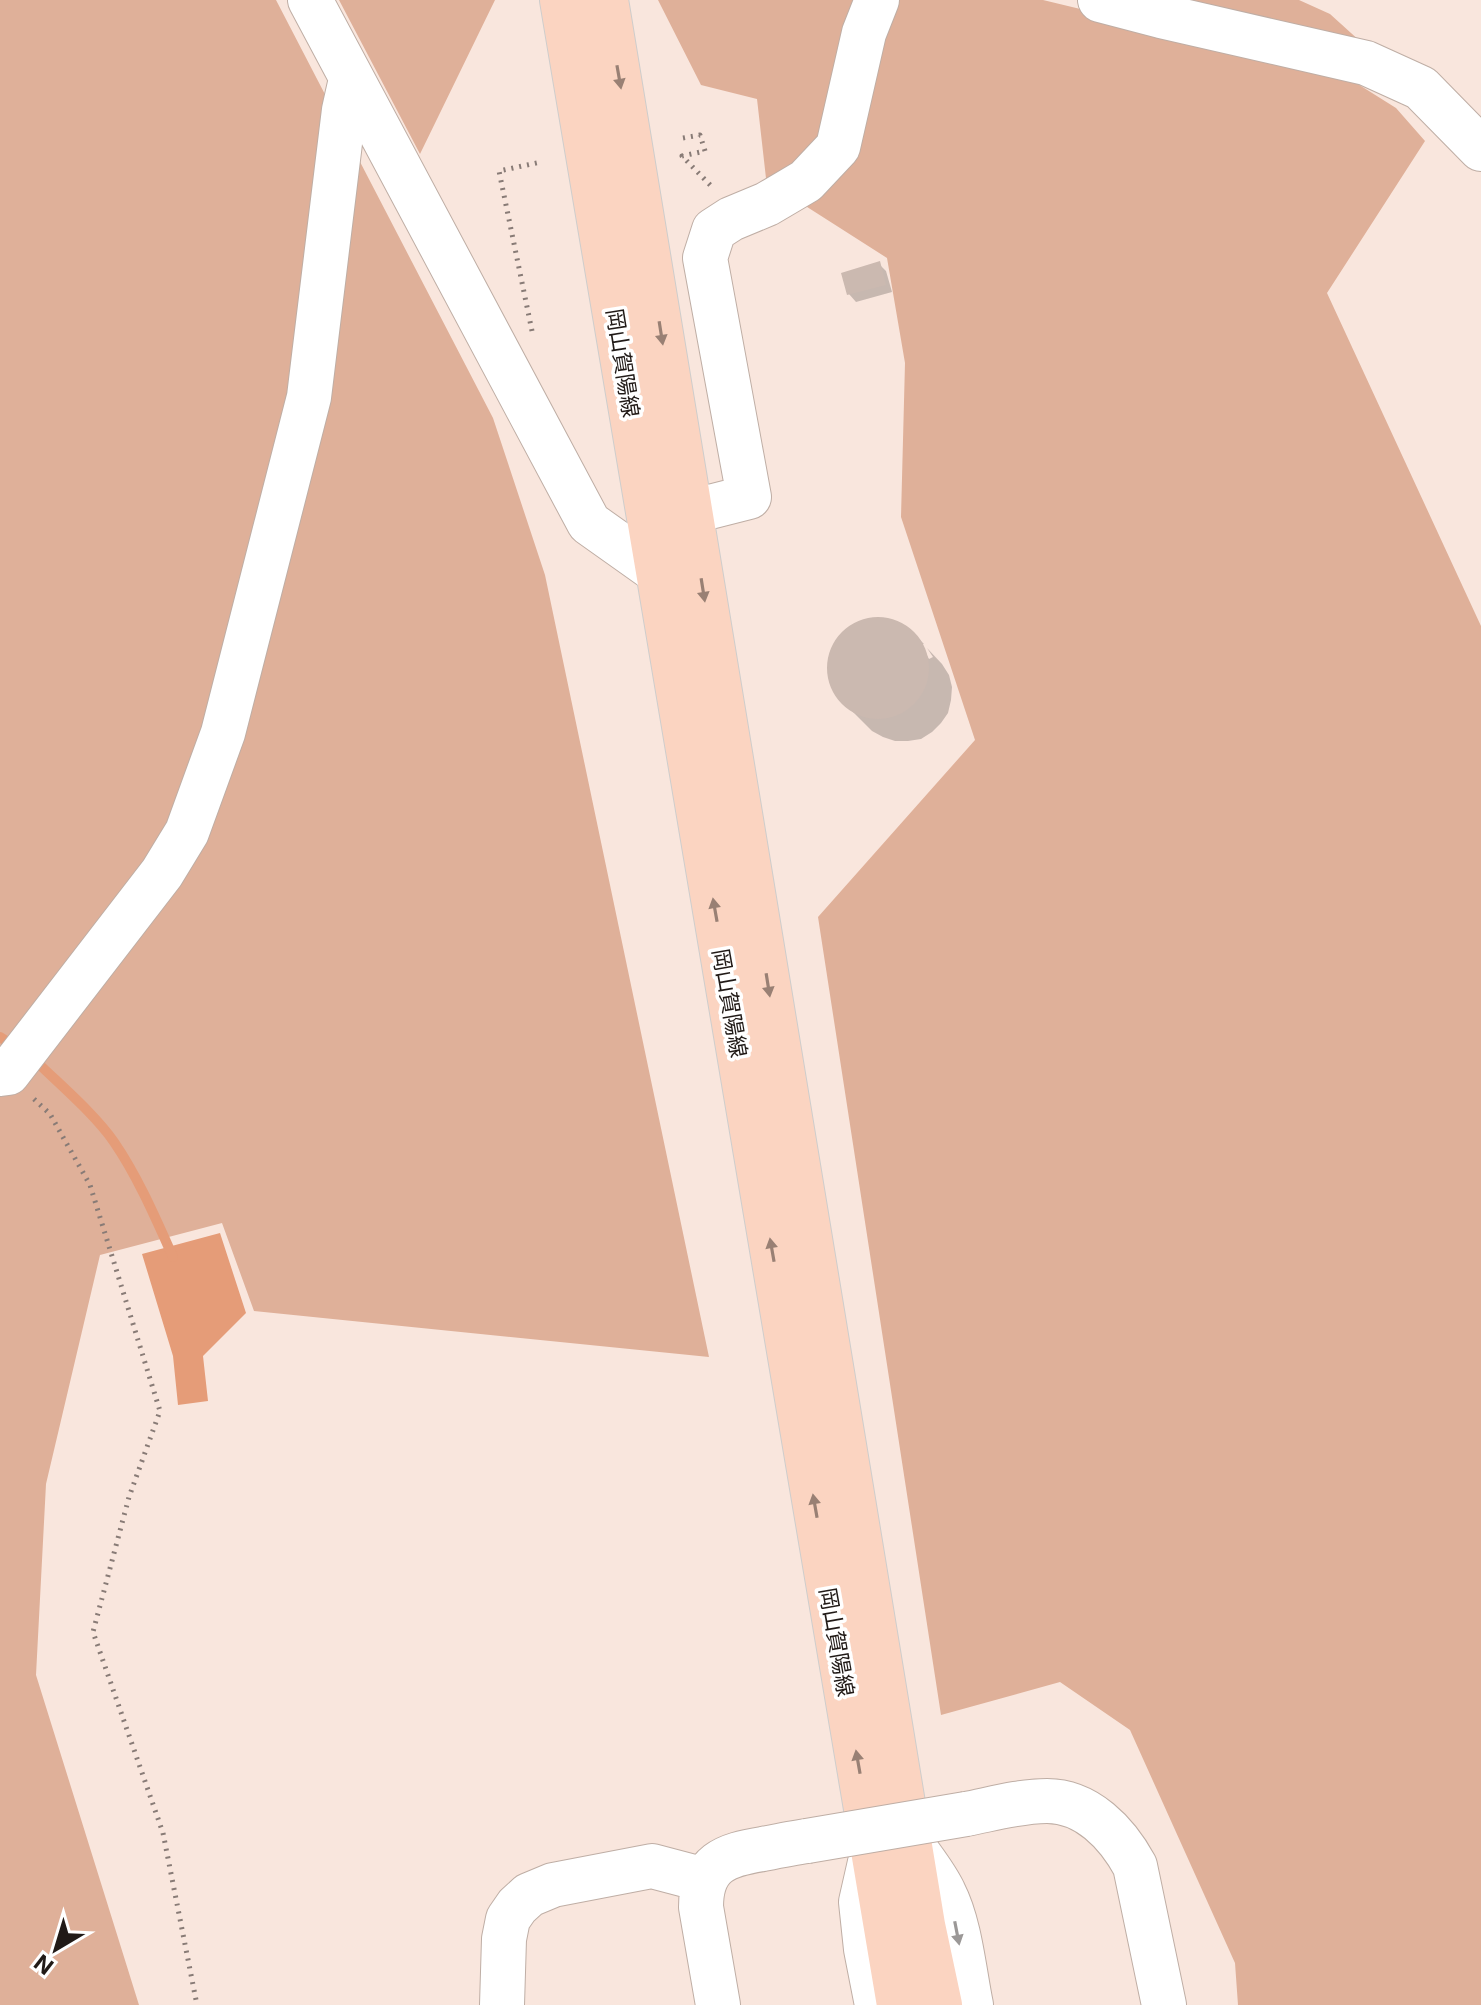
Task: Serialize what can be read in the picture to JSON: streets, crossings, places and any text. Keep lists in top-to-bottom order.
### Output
{
  "streets": {
    "main road": ["岡山賀陽線"]
  },
  "north": "bottom left"
}
